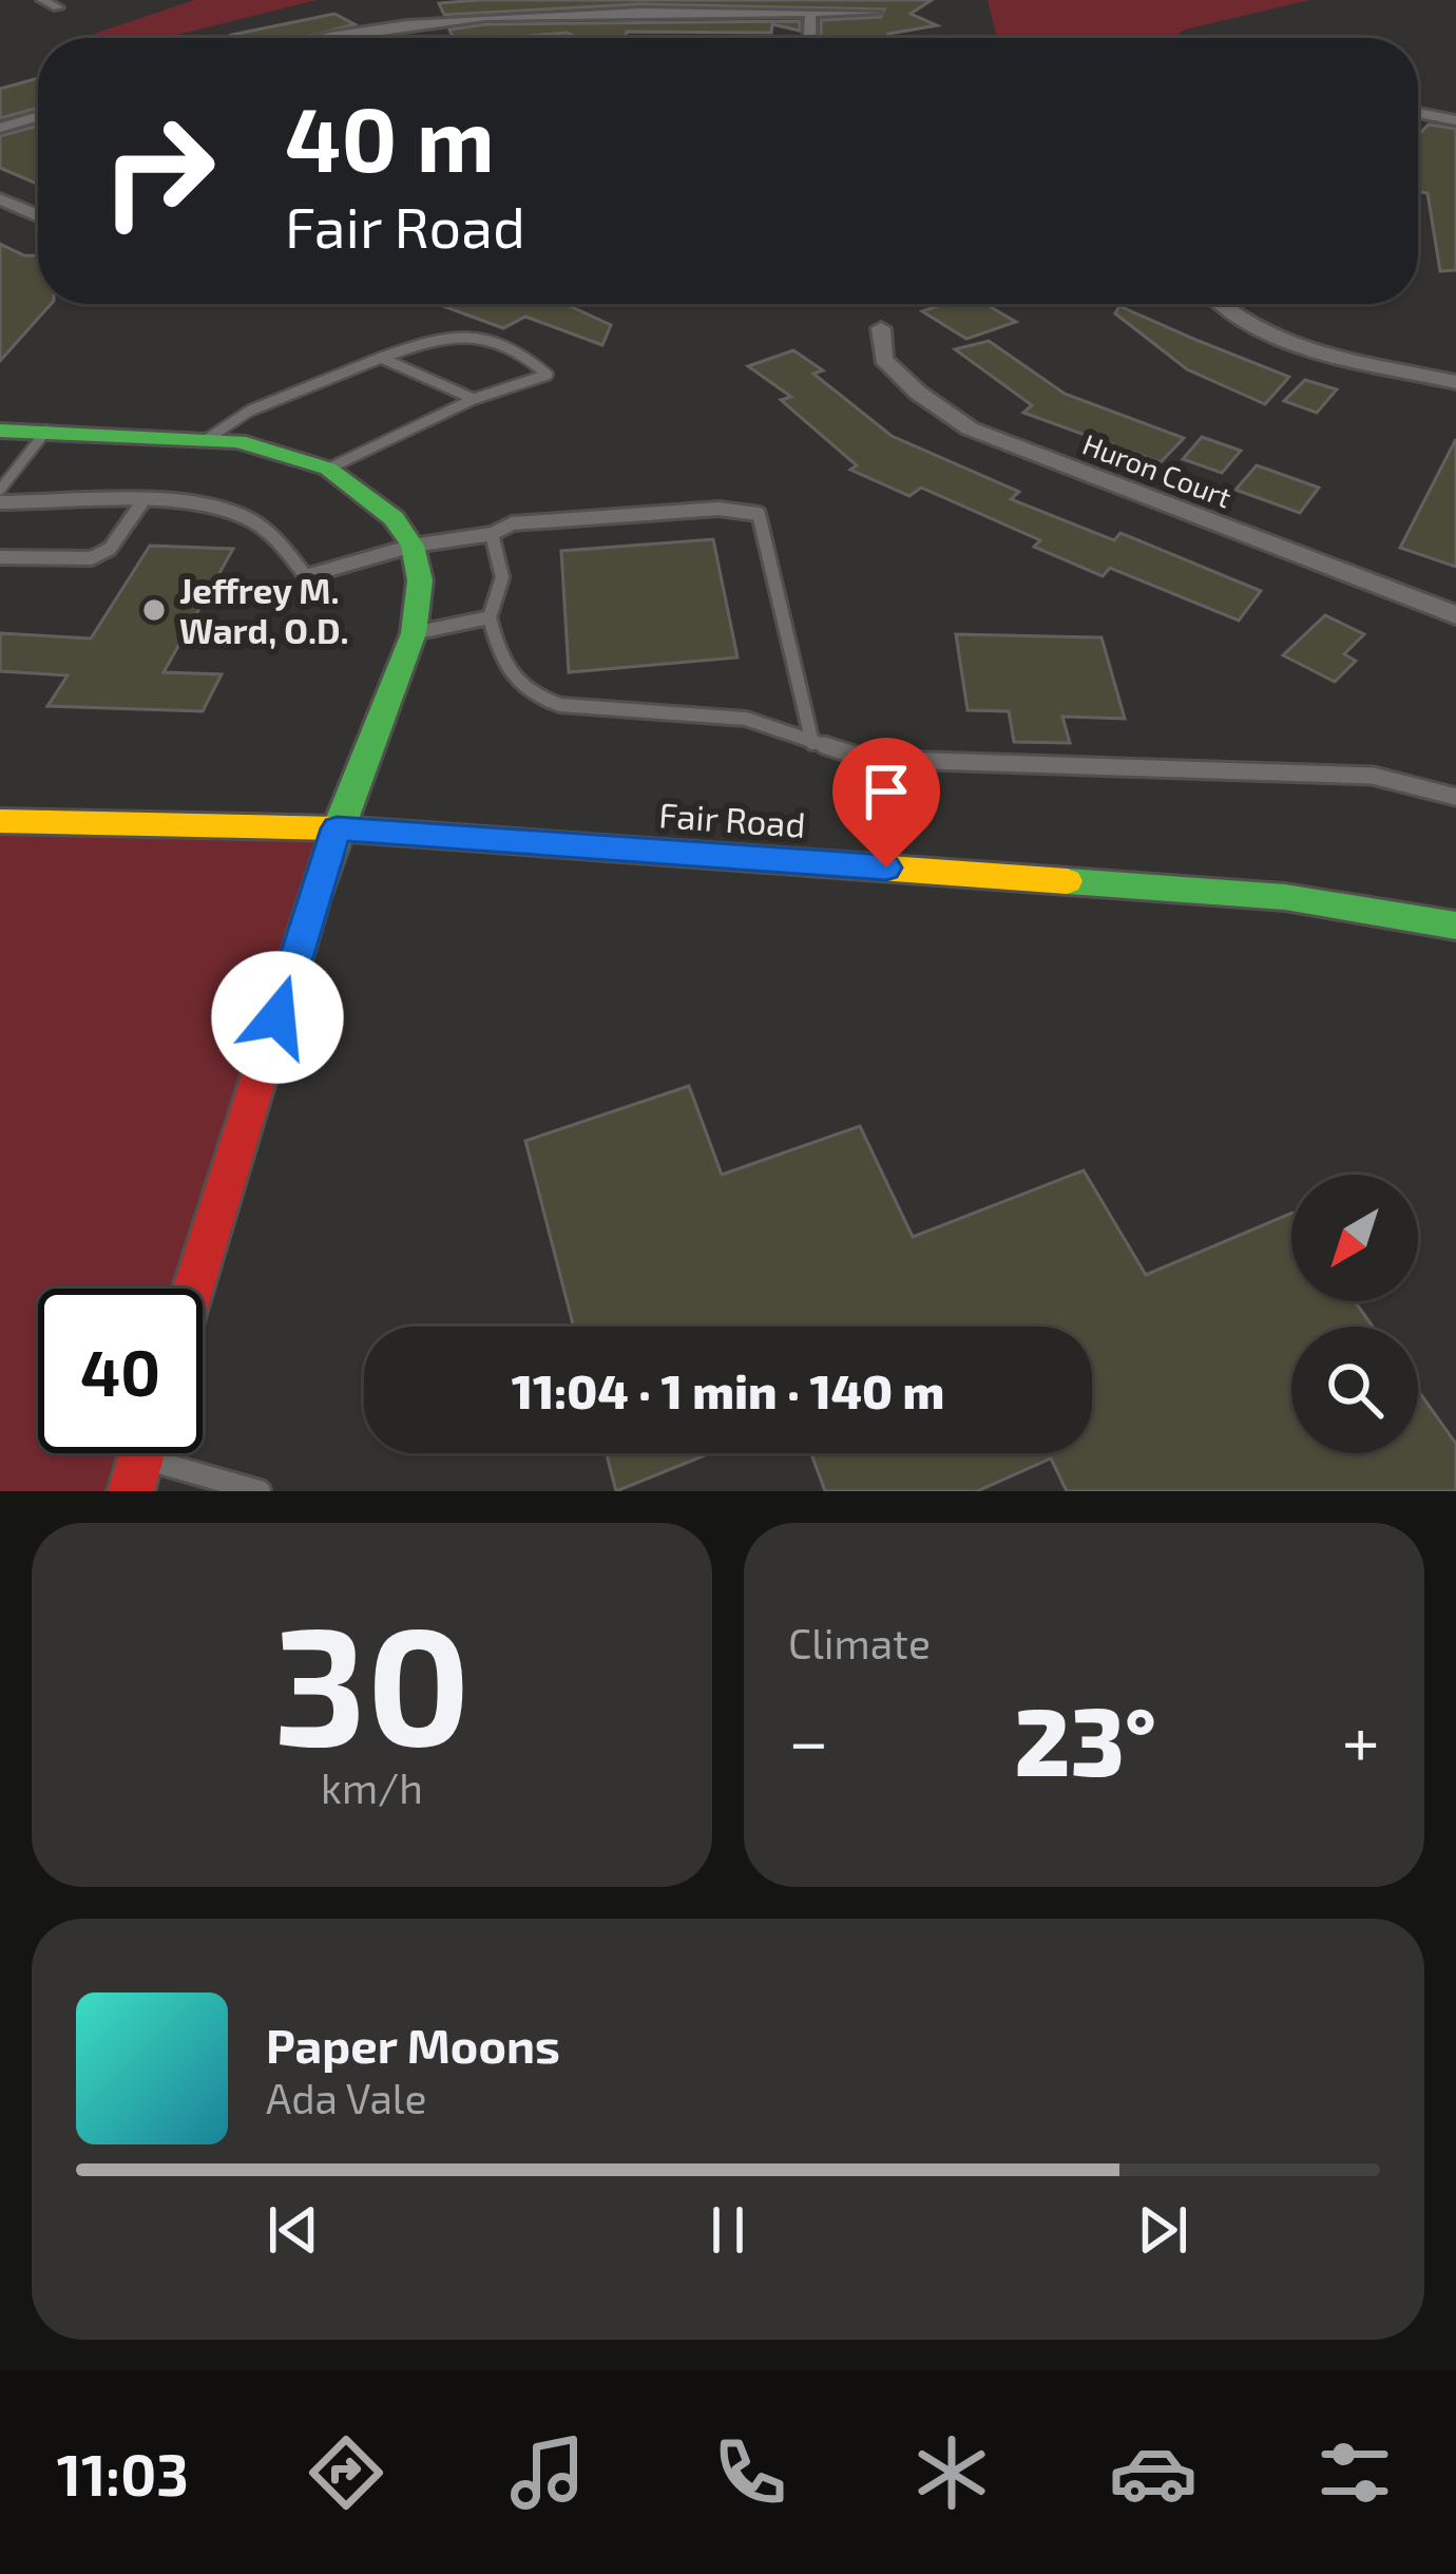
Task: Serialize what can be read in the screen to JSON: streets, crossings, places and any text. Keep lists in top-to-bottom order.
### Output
{
  "streets": {
    "street": ["Huron Court", "Fair Road"]
  },
  "places": ["Jeffrey M. Ward, O.D."],
  "north": "bottom left",
  "page": {
    "turn": ["40 m", "Fair Road"],
    "limit": "40",
    "trip": "11:04 · 1 min · 140 m",
    "tile": [
      ["30", "km/h"],
      "Climate"
    ],
    "heat": ["−", "23°", "+"],
    "song": ["Paper Moons", "Ada Vale"],
    "tabs": "11:03"
  }
}
